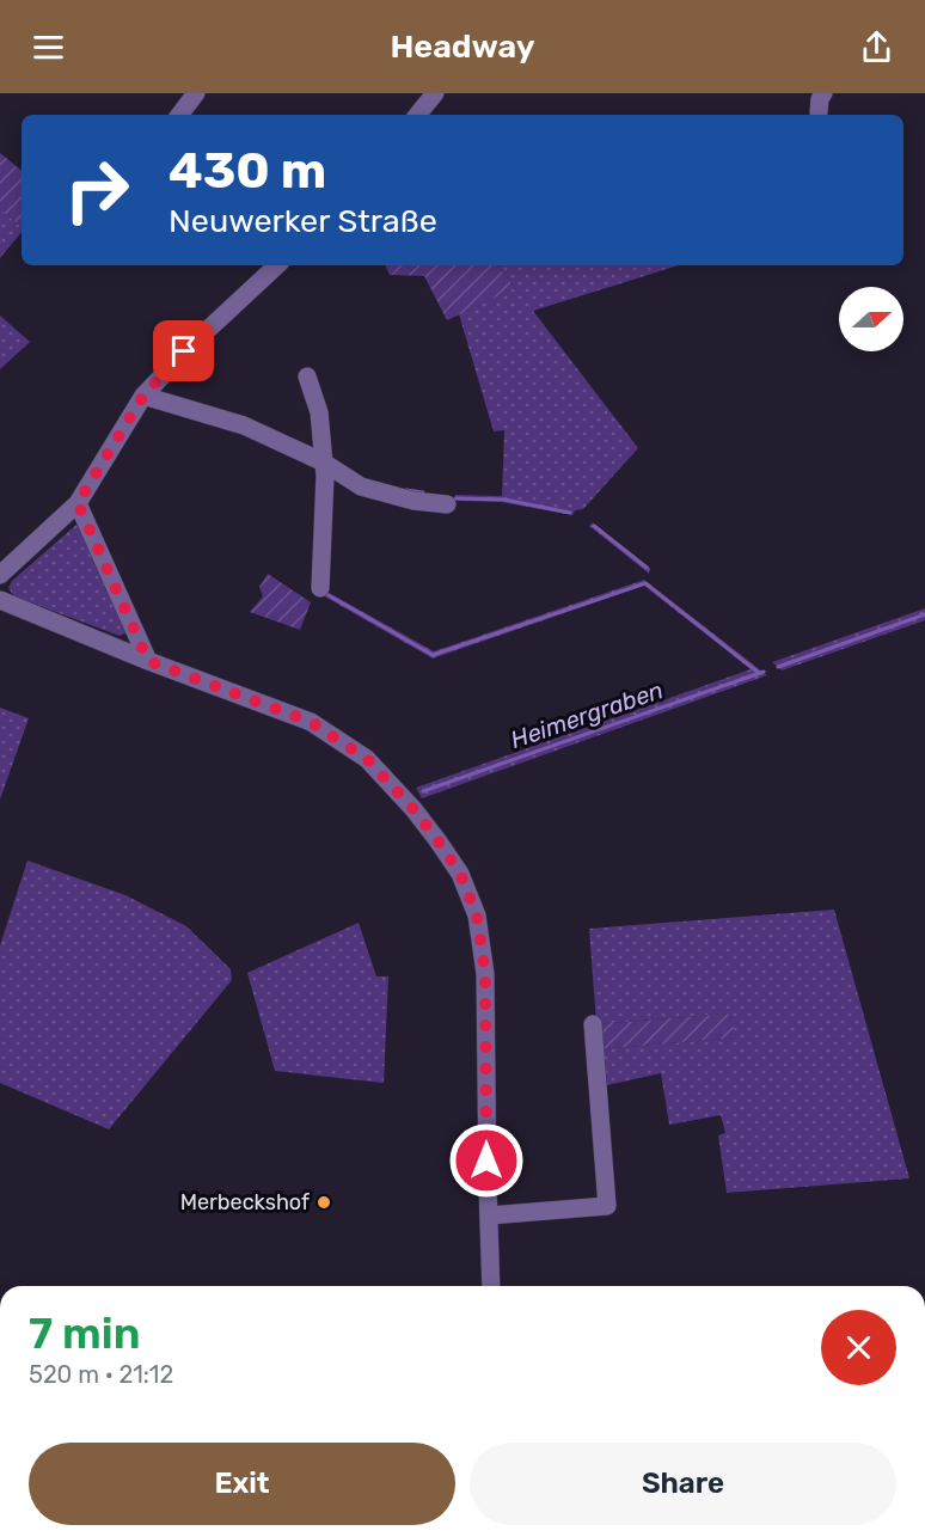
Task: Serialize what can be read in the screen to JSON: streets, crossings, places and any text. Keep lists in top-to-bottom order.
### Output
{
  "water": ["Heimergraben"],
  "places": ["Merbeckshof"],
  "north": "right",
  "page": {
    "header": "Headway",
    "turn": ["430 m", "Neuwerker Straße"],
    "heading": ["7 min", "520 m · 21:12"],
    "buttons": ["Exit", "Share"]
  }
}
